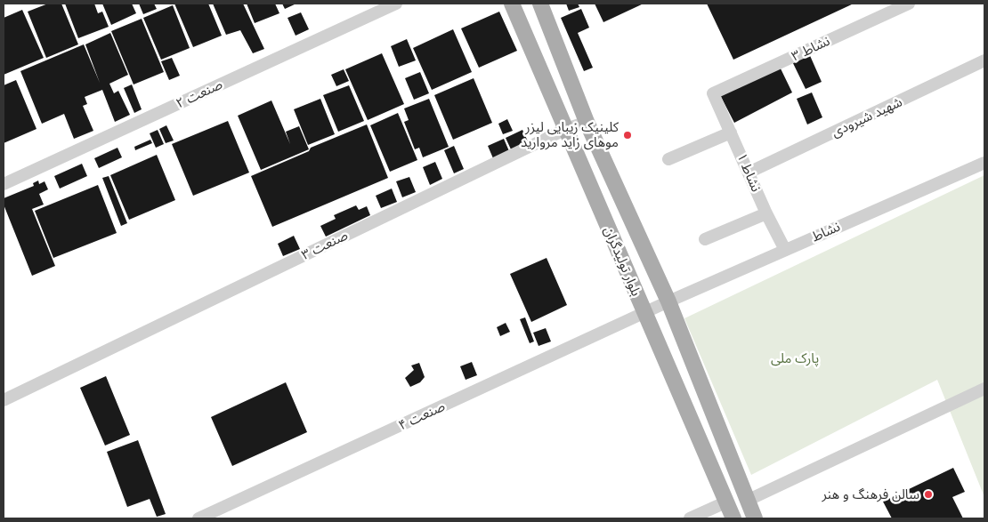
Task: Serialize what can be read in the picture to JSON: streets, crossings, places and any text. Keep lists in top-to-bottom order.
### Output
{
  "streets": {
    "main road": ["بلوار تولیدگران"],
    "street": [
      "نشاط ۳",
      "صنعت ۲",
      "شهید شیرودی",
      "نشاط ۱",
      "نشاط",
      "صنعت ۳",
      "صنعت ۴"
    ]
  },
  "crossings": [
    ["نشاط ۳", "نشاط ۱"],
    ["شهید شیرودی", "نشاط ۱"],
    ["نشاط ۱", "نشاط"],
    ["نشاط", "بلوار تولیدگران"],
    ["نشاط", "صنعت ۴"],
    ["صنعت ۳", "بلوار تولیدگران"],
    ["بلوار تولیدگران", "صنعت ۴"]
  ],
  "parks": ["پارک ملی"],
  "places": ["کلینیک زیبایی لیزر موهای زاید مروارید", "سالن فرهنگ و هنر"]
}
